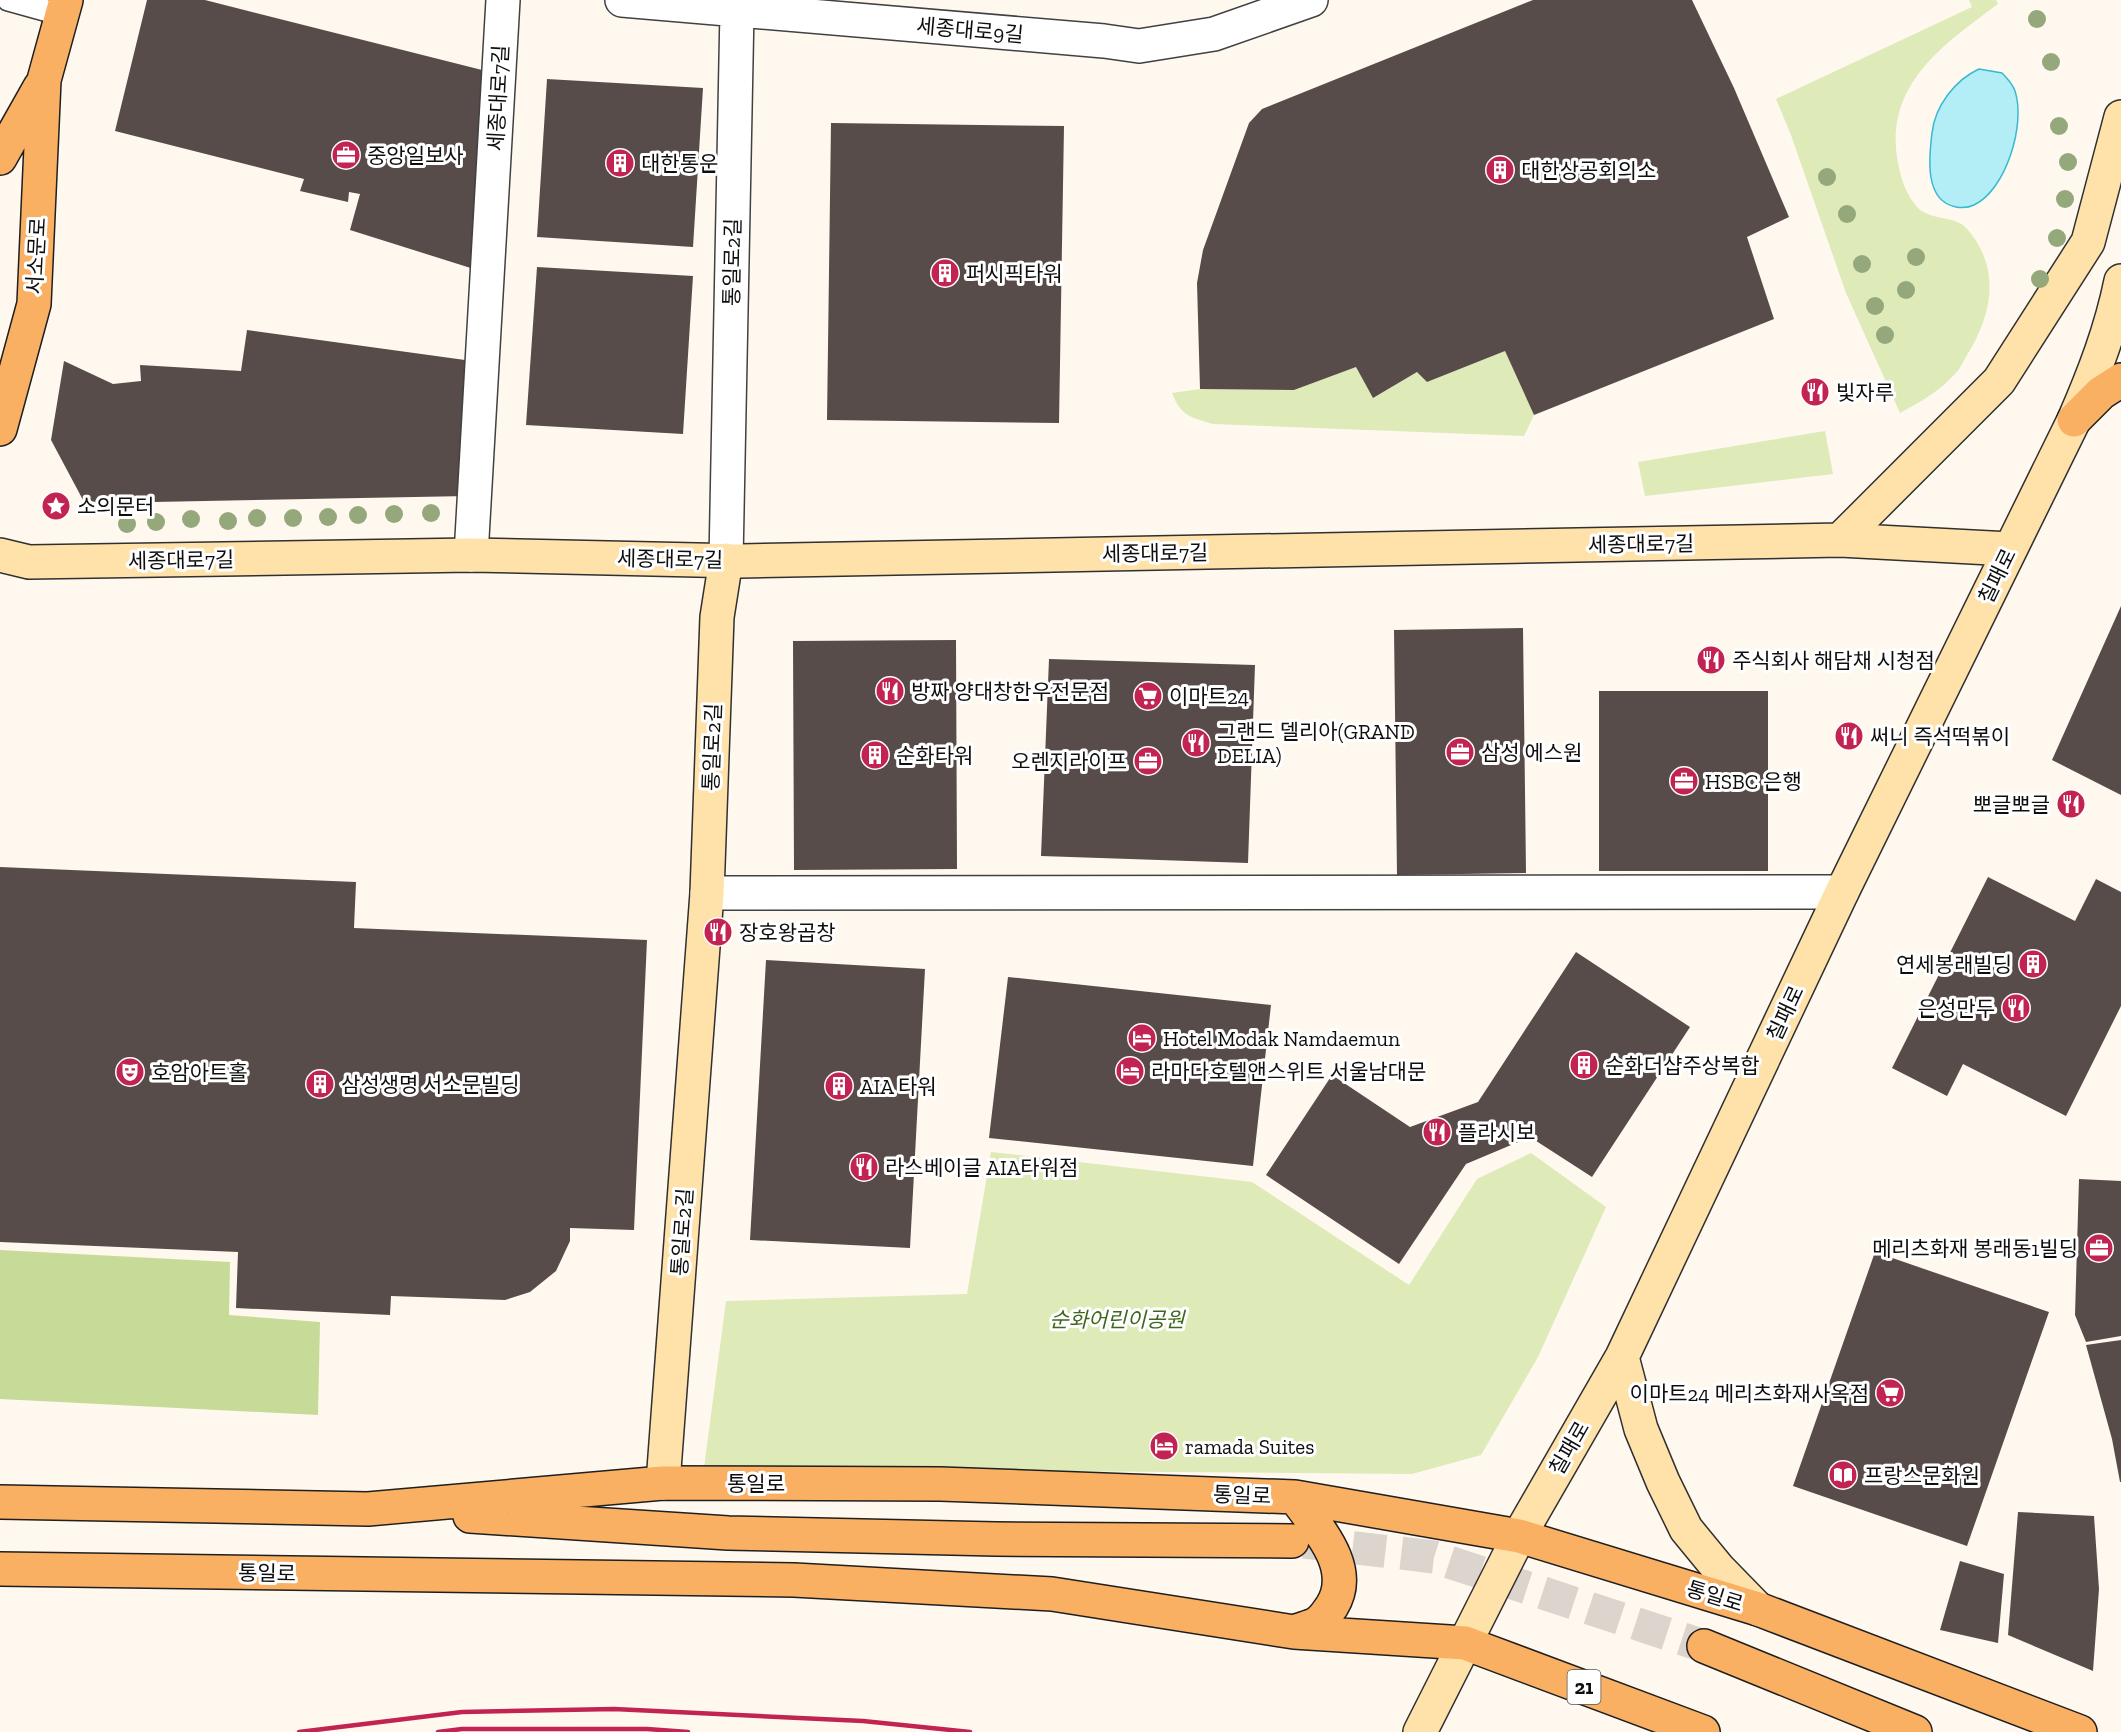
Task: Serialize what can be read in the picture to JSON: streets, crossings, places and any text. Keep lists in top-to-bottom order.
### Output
{
  "streets": {
    "main road": ["서소문로", "통일로", "21"],
    "street": [
      "세종대로9길",
      "세종대로7길",
      "통일로2길",
      "칠패로"
    ]
  },
  "crossings": [
    ["세종대로9길", "통일로2길"],
    ["세종대로7길", "통일로2길"],
    ["세종대로7길", "칠패로"],
    ["통일로2길", "통일로"],
    ["칠패로", "통일로"]
  ],
  "parks": ["순화어린이공원"],
  "places": {
    "office": [
      "중앙일보사",
      "삼성 에스원",
      "오렌지라이프",
      "HSBC 은행",
      "메리츠화재 봉래동1빌딩"
    ],
    "building": [
      "대한통운",
      "대한상공회의소",
      "퍼시픽타워",
      "순화타워",
      "연세봉래빌딩",
      "순화더샵주상복합",
      "삼성생명 서소문빌딩",
      "AIA 타워"
    ],
    "restaurant": [
      "빛자루",
      "주식회사 해담채 시청점",
      "방짜 양대창한우전문점",
      "써니 즉석떡볶이",
      "그랜드 델리아(GRAND DELIA)",
      "뽀글뽀글",
      "장호왕곱창",
      "은성만두",
      "플라시보",
      "라스베이글 AIA타워점"
    ],
    "place": ["소의문터"],
    "supermarket": ["이마트24", "이마트24 메리츠화재사옥점"],
    "hotel": ["Hotel Modak Namdaemun", "라마다호텔앤스위트 서울남대문", "ramada Suites"],
    "theatre": ["호암아트홀"],
    "library": ["프랑스문화원"]
  }
}
